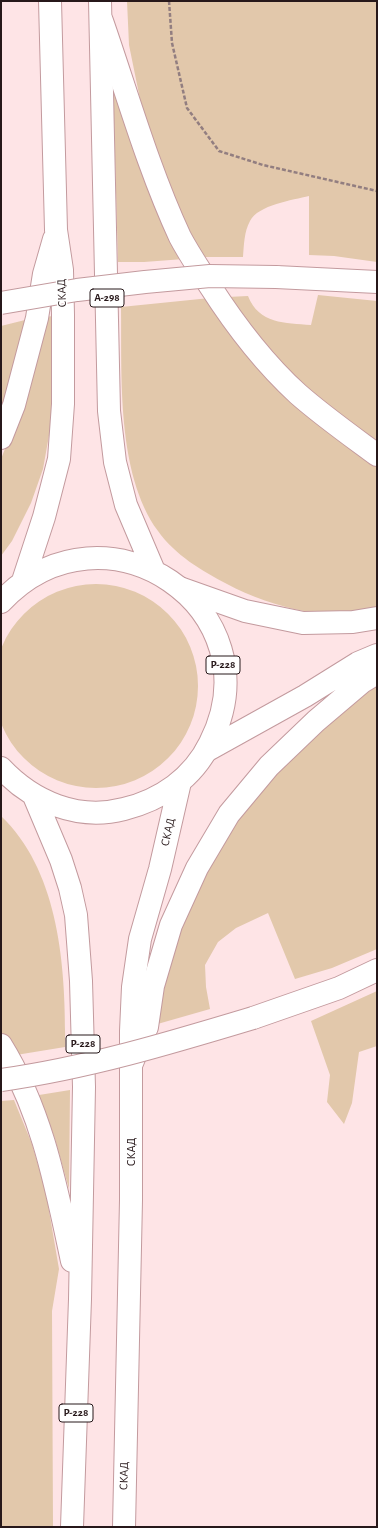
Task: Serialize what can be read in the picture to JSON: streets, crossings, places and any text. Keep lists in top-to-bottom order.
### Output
{
  "streets": {
    "main road": ["СКАД", "А-298", "Р-228"]
  },
  "crossings": [
    ["СКАД", "Р-228"],
    ["А-298", "Р-228"]
  ]
}
